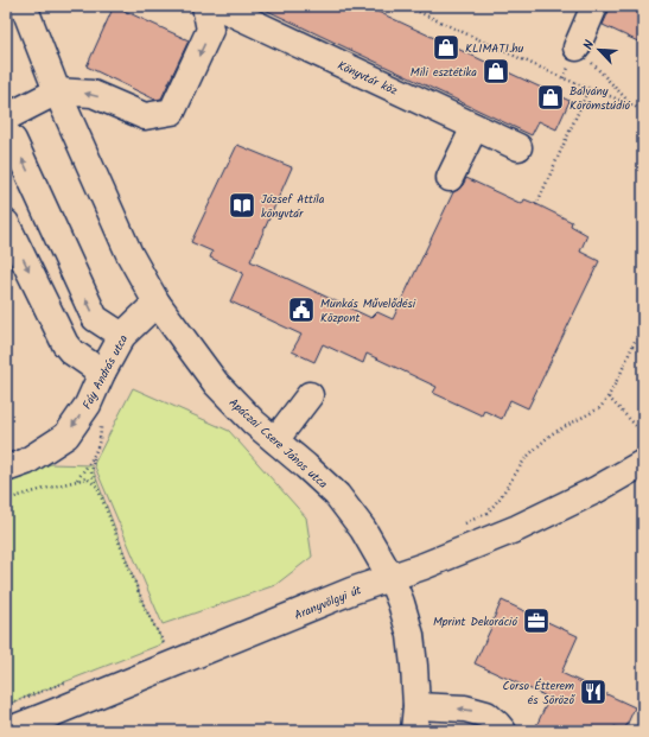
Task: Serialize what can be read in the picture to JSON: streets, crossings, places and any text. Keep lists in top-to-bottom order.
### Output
{
  "streets": {
    "street": [
      "Könyvtár köz",
      "Fáy András utca",
      "Apáczai Csere János utca",
      "Aranyvölgyi út"
    ]
  },
  "crossings": [
    ["Fáy András utca", "Apáczai Csere János utca"],
    ["Apáczai Csere János utca", "Aranyvölgyi út"]
  ],
  "one_way": ["Fáy András utca"],
  "places": {
    "shop": ["KLIMATI.hu", "Mili esztétika", "Bálvány Körömstúdió"],
    "library": ["József Attila könyvtár"],
    "public building": ["Munkás Művelődési Központ"],
    "office": ["Mprint Dekoráció"],
    "restaurant": ["Corso Étterem és Söröző"]
  },
  "north": "top left"
}
